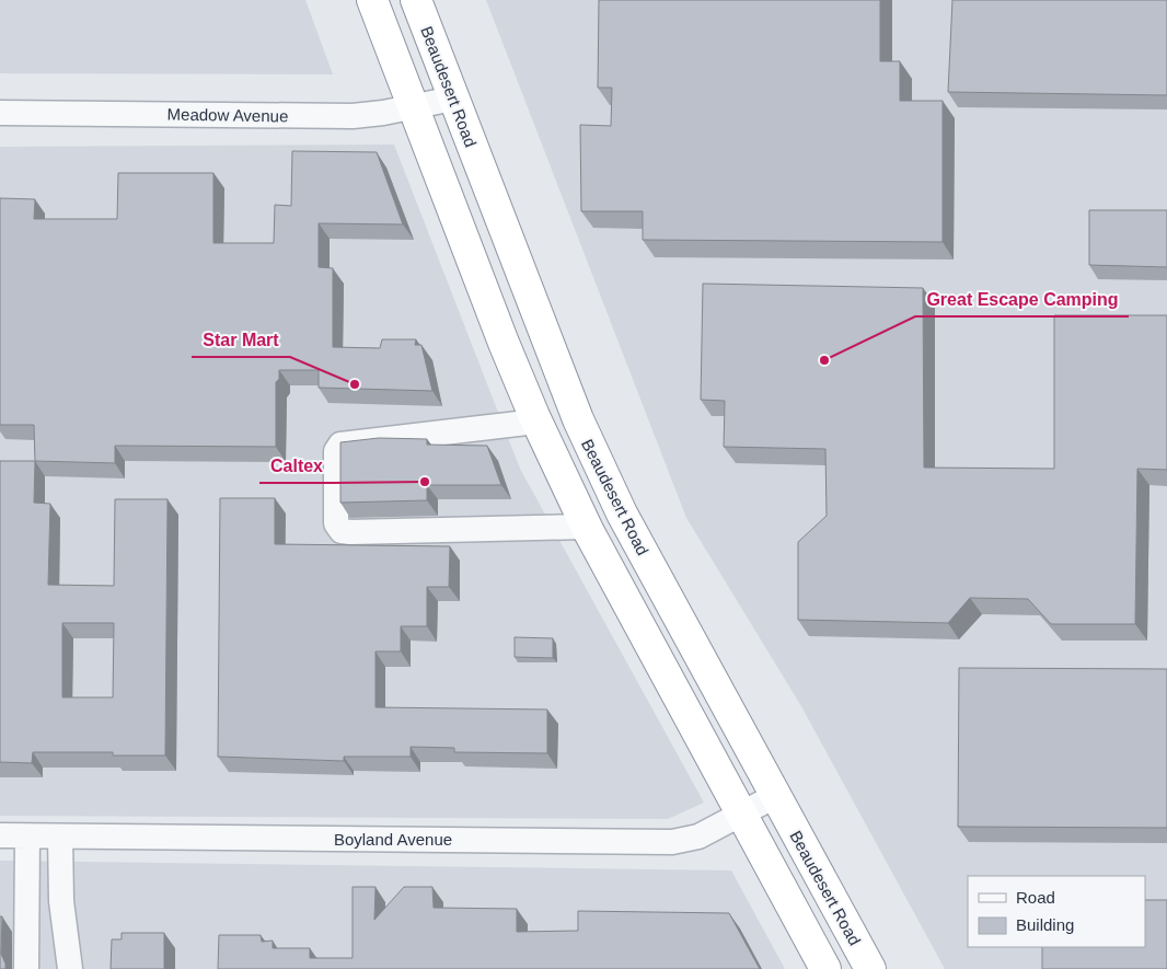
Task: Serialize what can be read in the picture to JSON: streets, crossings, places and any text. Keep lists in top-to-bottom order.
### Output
{
  "streets": {
    "highway": ["Beaudesert Road"],
    "street": ["Meadow Avenue", "Boyland Avenue"]
  },
  "crossings": [
    ["Beaudesert Road", "Meadow Avenue"],
    ["Beaudesert Road", "Boyland Avenue"]
  ],
  "places": ["Great Escape Camping", "Star Mart", "Caltex"],
  "legend": ["Road", "Building"]
}
